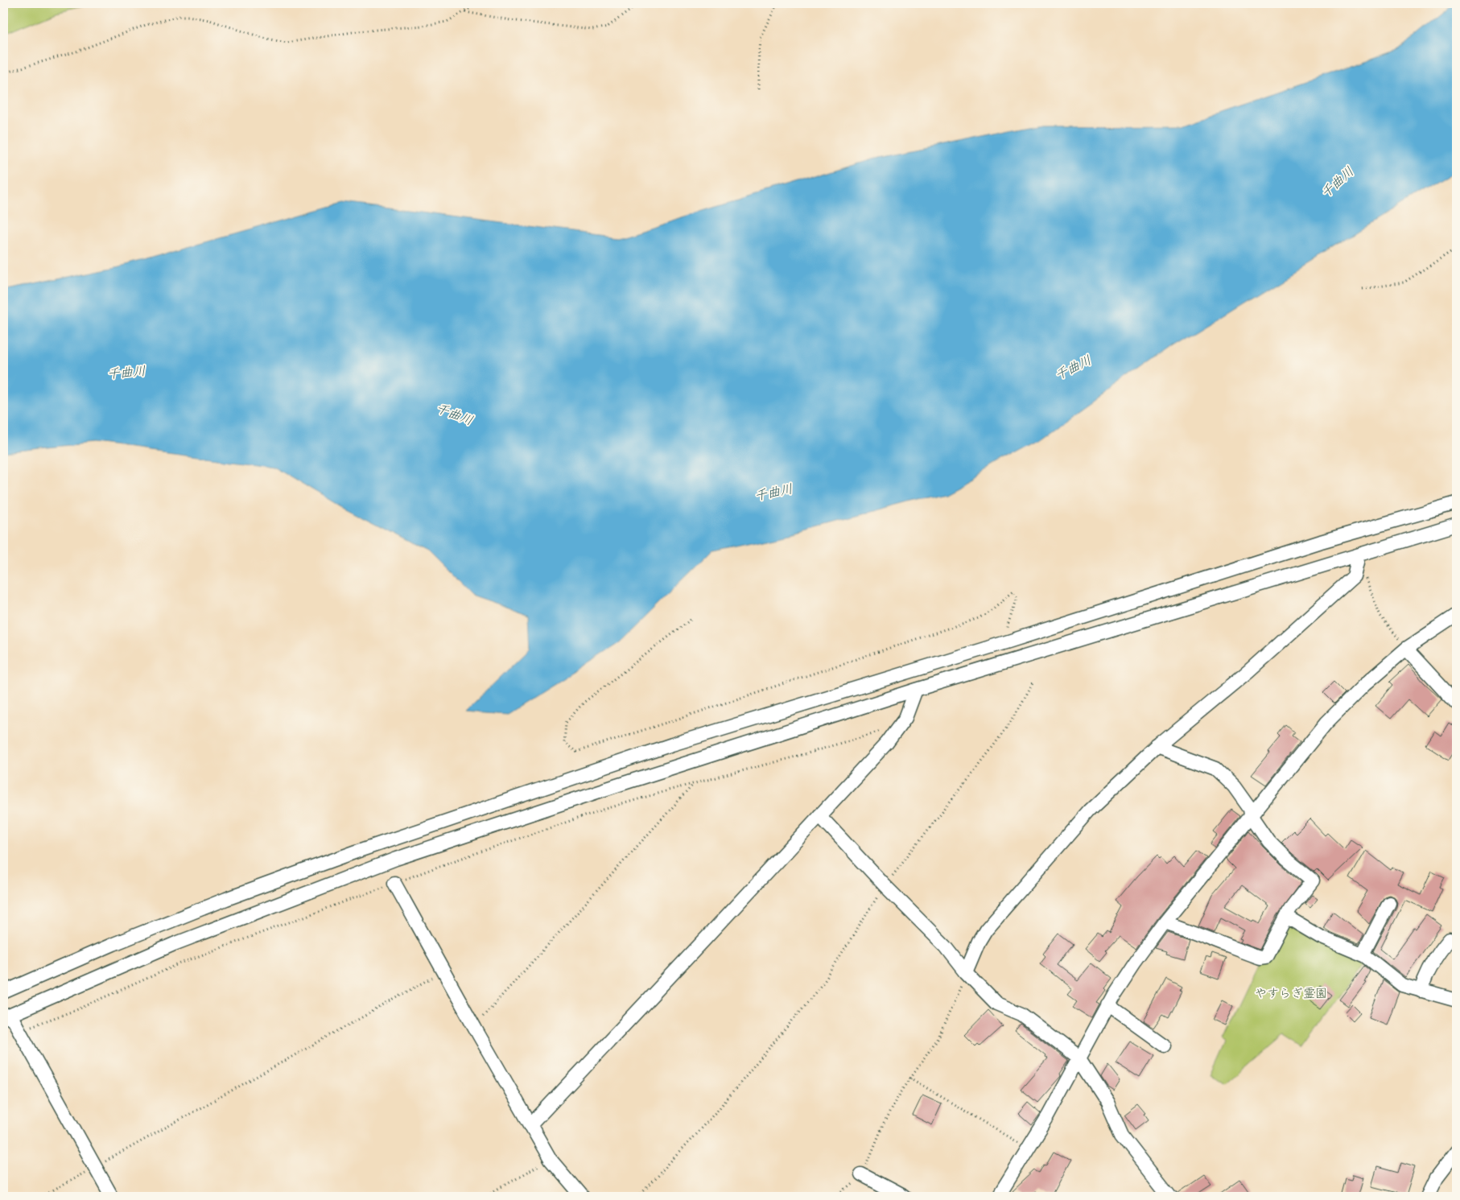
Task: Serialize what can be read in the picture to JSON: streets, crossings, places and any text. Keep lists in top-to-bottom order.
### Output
{
  "water": ["千曲川"],
  "parks": ["やすらぎ霊園"]
}
